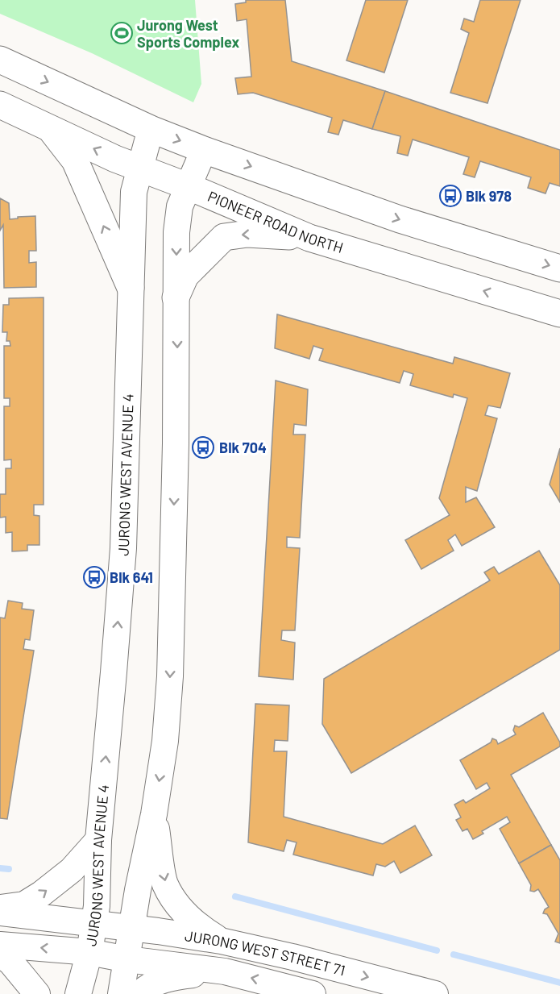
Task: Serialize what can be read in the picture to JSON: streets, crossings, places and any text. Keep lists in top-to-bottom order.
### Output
{
  "streets": {
    "main road": ["PIONEER ROAD NORTH", "JURONG WEST AVENUE 4", "JURONG WEST STREET 71"]
  },
  "crossings": [
    ["PIONEER ROAD NORTH", "JURONG WEST AVENUE 4"],
    ["JURONG WEST AVENUE 4", "JURONG WEST STREET 71"]
  ],
  "places": {
    "sports": ["Jurong West Sports Complex"],
    "bus stop": ["Blk 978", "Blk 704", "Blk 641"]
  }
}
